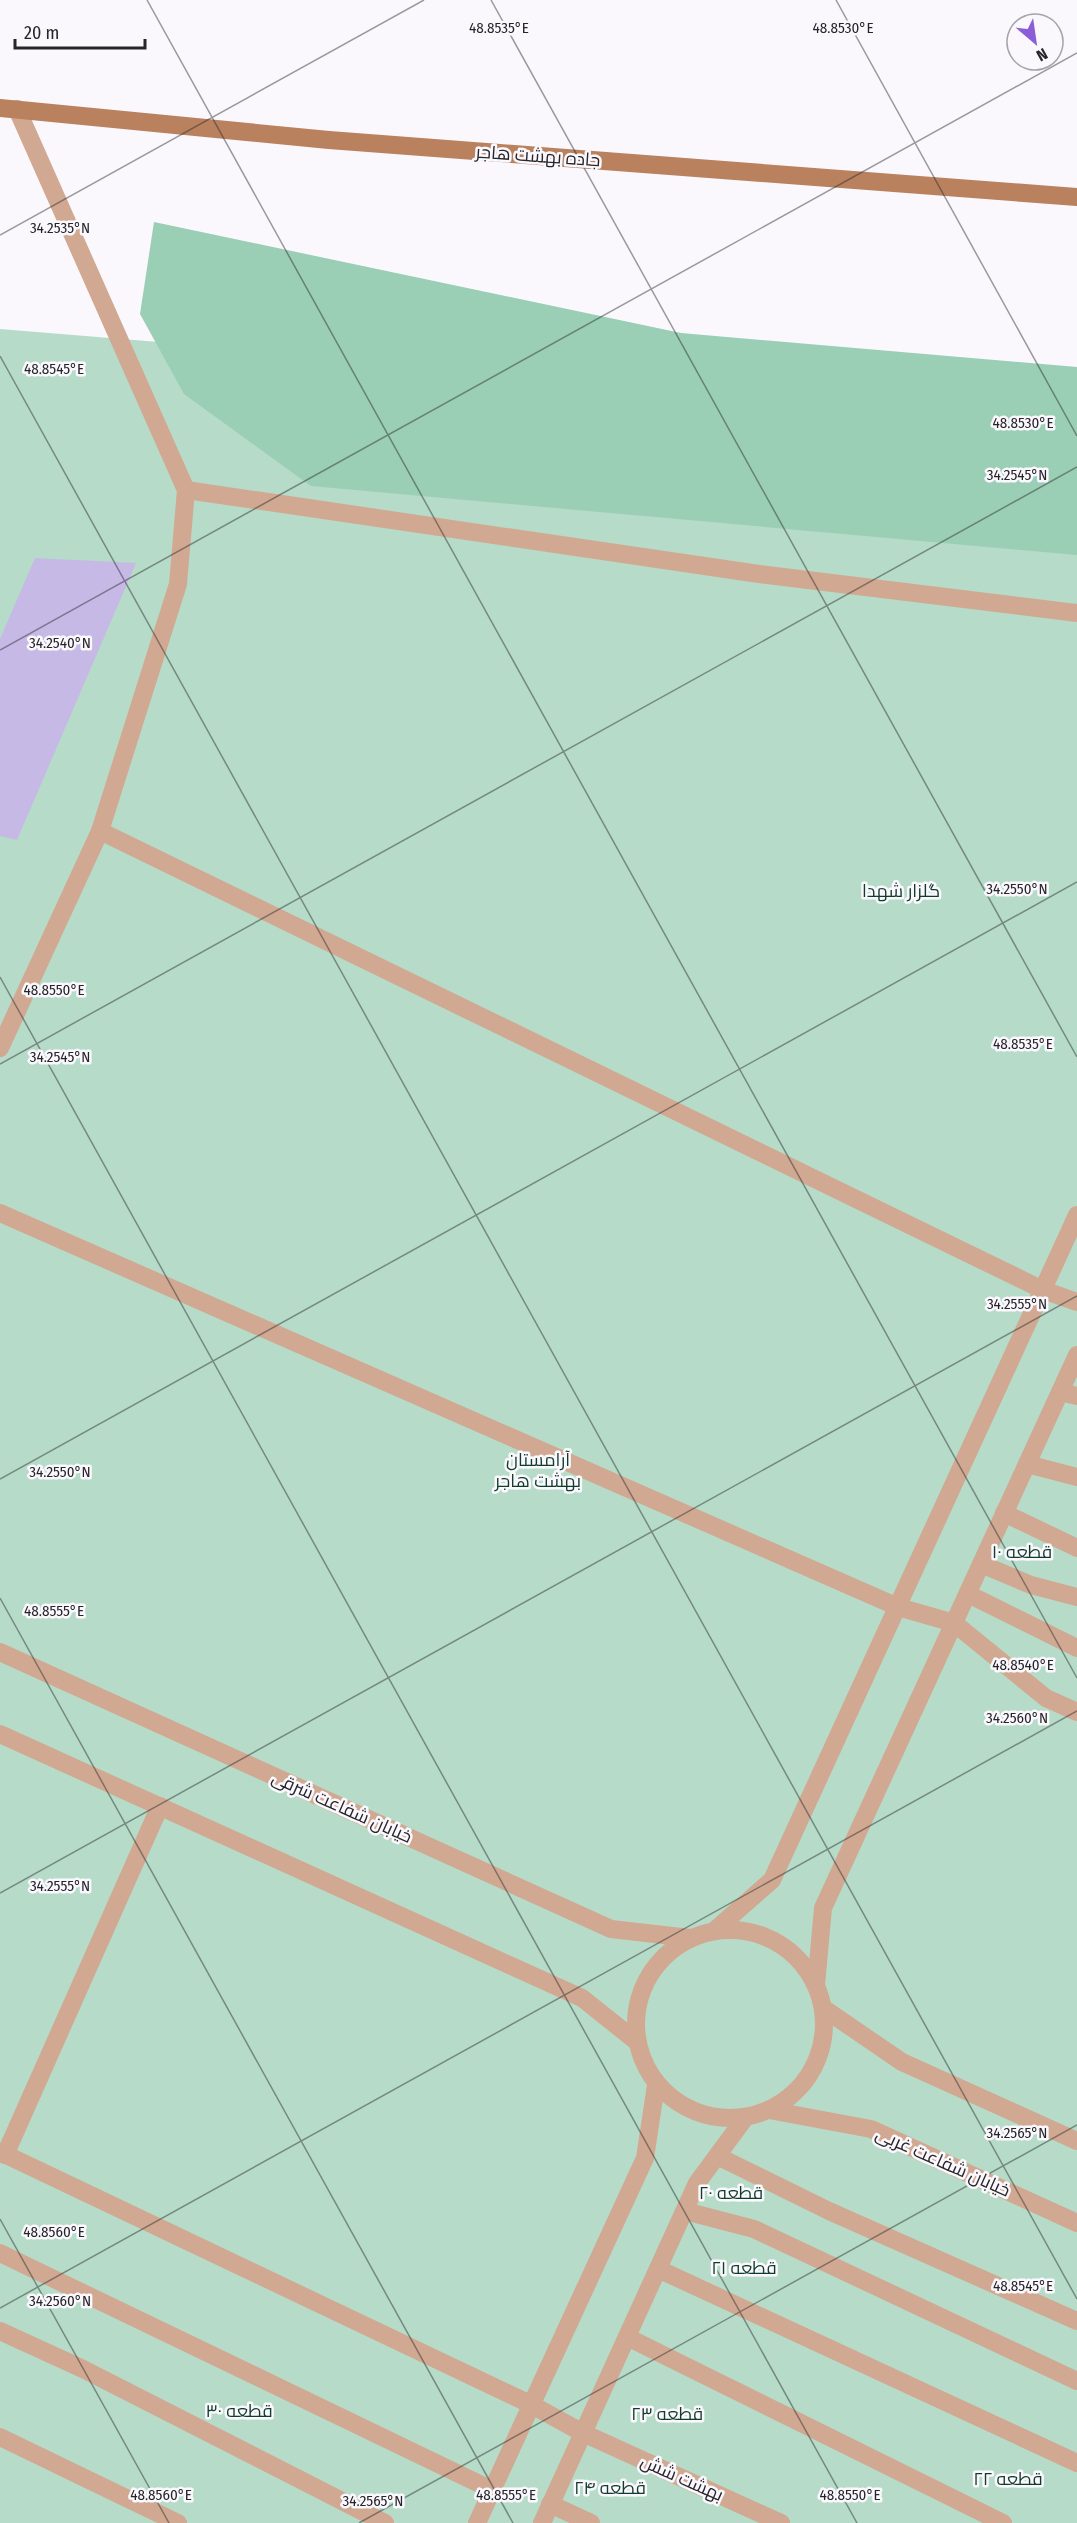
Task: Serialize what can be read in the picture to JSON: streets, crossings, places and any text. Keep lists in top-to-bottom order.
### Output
{
  "streets": {
    "main road": ["جاده بهشت هاجر"],
    "street": ["خیابان شفاعت شرقی", "خیابان شفاعت غربی", "بهشت شش"]
  },
  "crossings": [
    ["خیابان شفاعت شرقی", "خیابان شفاعت غربی"]
  ],
  "parks": [
    "گلزار شهدا",
    "آرامستان بهشت هاجر",
    "قطعه ۱۰",
    "قطعه ۲۰",
    "قطعه ۲۱",
    "قطعه ۳۰",
    "قطعه ۲۳",
    "قطعه ۲۲",
    "قطعه ۲۴"
  ],
  "scale_bar": "20 m",
  "north": "bottom right",
  "coordinates": [
    "48.8535°E",
    "48.8530°E",
    "34.2535°N",
    "48.8545°E",
    "34.2545°N",
    "34.2540°N",
    "34.2550°N",
    "48.8550°E",
    "34.2555°N",
    "48.8555°E",
    "48.8540°E",
    "34.2560°N",
    "34.2565°N",
    "48.8560°E"
  ]
}
